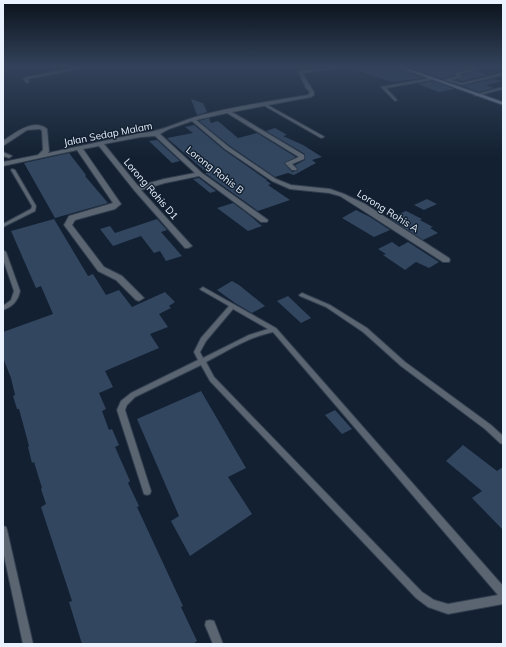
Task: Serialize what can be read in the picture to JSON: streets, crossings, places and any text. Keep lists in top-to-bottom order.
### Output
{
  "streets": {
    "street": [
      "Jalan Sedap Malam",
      "Lorong Rohis B",
      "Lorong Rohis D1",
      "Lorong Rohis A"
    ]
  },
  "crossings": [
    ["Jalan Sedap Malam", "Lorong Rohis B"],
    ["Jalan Sedap Malam", "Lorong Rohis D1"],
    ["Jalan Sedap Malam", "Lorong Rohis A"]
  ]
}
